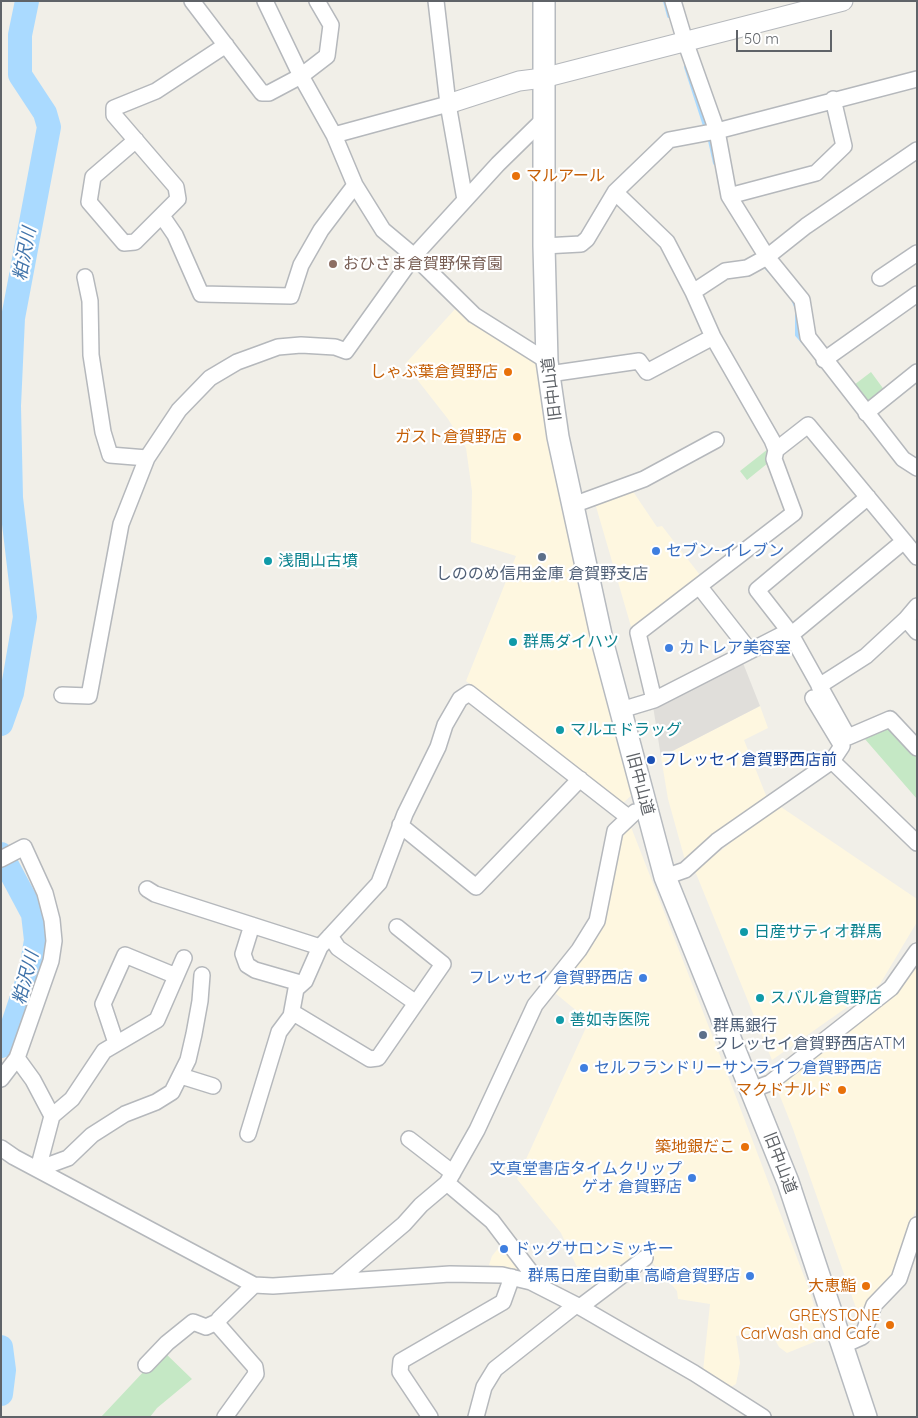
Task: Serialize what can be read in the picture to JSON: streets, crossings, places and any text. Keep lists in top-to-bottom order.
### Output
{
  "streets": {
    "main road": ["旧中山道"]
  },
  "water": ["粕沢川"],
  "places": [
    "マルアール",
    "おひさま倉賀野保育園",
    "しゃぶ葉倉賀野店",
    "ガスト倉賀野店",
    "セブン-イレブン",
    "しののめ信用金庫 倉賀野支店",
    "浅間山古墳",
    "群馬ダイハツ",
    "カトレア美容室",
    "マルエドラッグ",
    "フレッセイ倉賀野西店前",
    "日産サティオ群馬",
    "フレッセイ 倉賀野西店",
    "スバル倉賀野店",
    "善如寺医院",
    "群馬銀行 フレッセイ倉賀野西店ATM",
    "セルフランドリーサンライフ倉賀野西店",
    "マクドナルド",
    "築地銀だこ",
    "文真堂書店タイムクリップ ゲオ 倉賀野店",
    "ドッグサロンミッキー",
    "群馬日産自動車 高崎倉賀野店",
    "大恵鮨",
    "GREYSTONE CarWash and Cafe"
  ],
  "scale_bar": "50 m"
}
